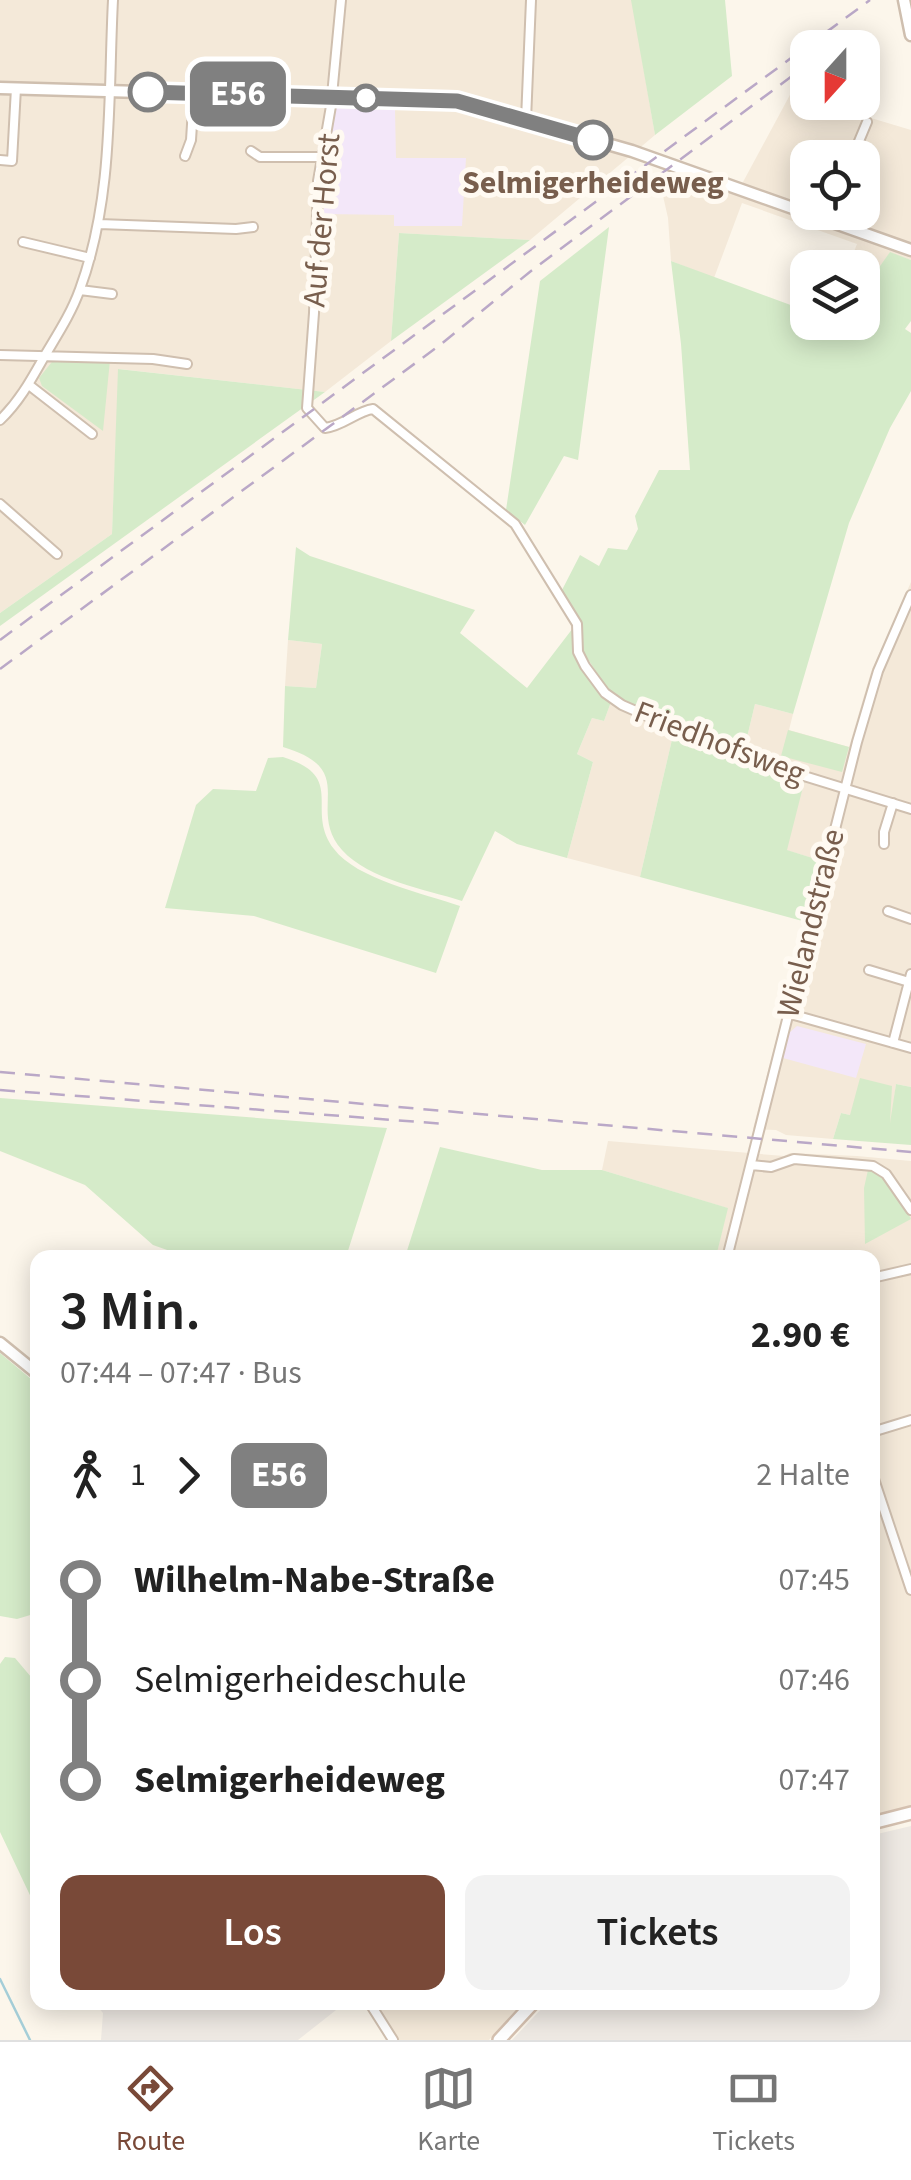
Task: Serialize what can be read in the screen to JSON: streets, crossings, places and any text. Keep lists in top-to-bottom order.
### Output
{
  "streets": {
    "street": ["Auf der Horst", "Friedhofsweg", "Wielandstraße"]
  },
  "crossings": [
    ["Auf der Horst", "Friedhofsweg"],
    ["Friedhofsweg", "Wielandstraße"]
  ],
  "places": ["Selmigerheideweg"],
  "lines": ["bus line E56"],
  "north": "bottom",
  "page": {
    "on_map": "E56",
    "heading": ["3 Min.", "07:44 – 07:47 · Bus", "2.90 €"],
    "legs": ["1", "E56", "2 Halte"],
    "list": [
      {
        "name": "Wilhelm-Nabe-Straße",
        "value": "07:45"
      },
      {
        "name": "Selmigerheideschule",
        "value": "07:46"
      },
      {
        "name": "Selmigerheideweg",
        "value": "07:47"
      }
    ],
    "buttons": ["Los", "Tickets"],
    "tabs": ["Route", "Karte", "Tickets"]
  }
}
